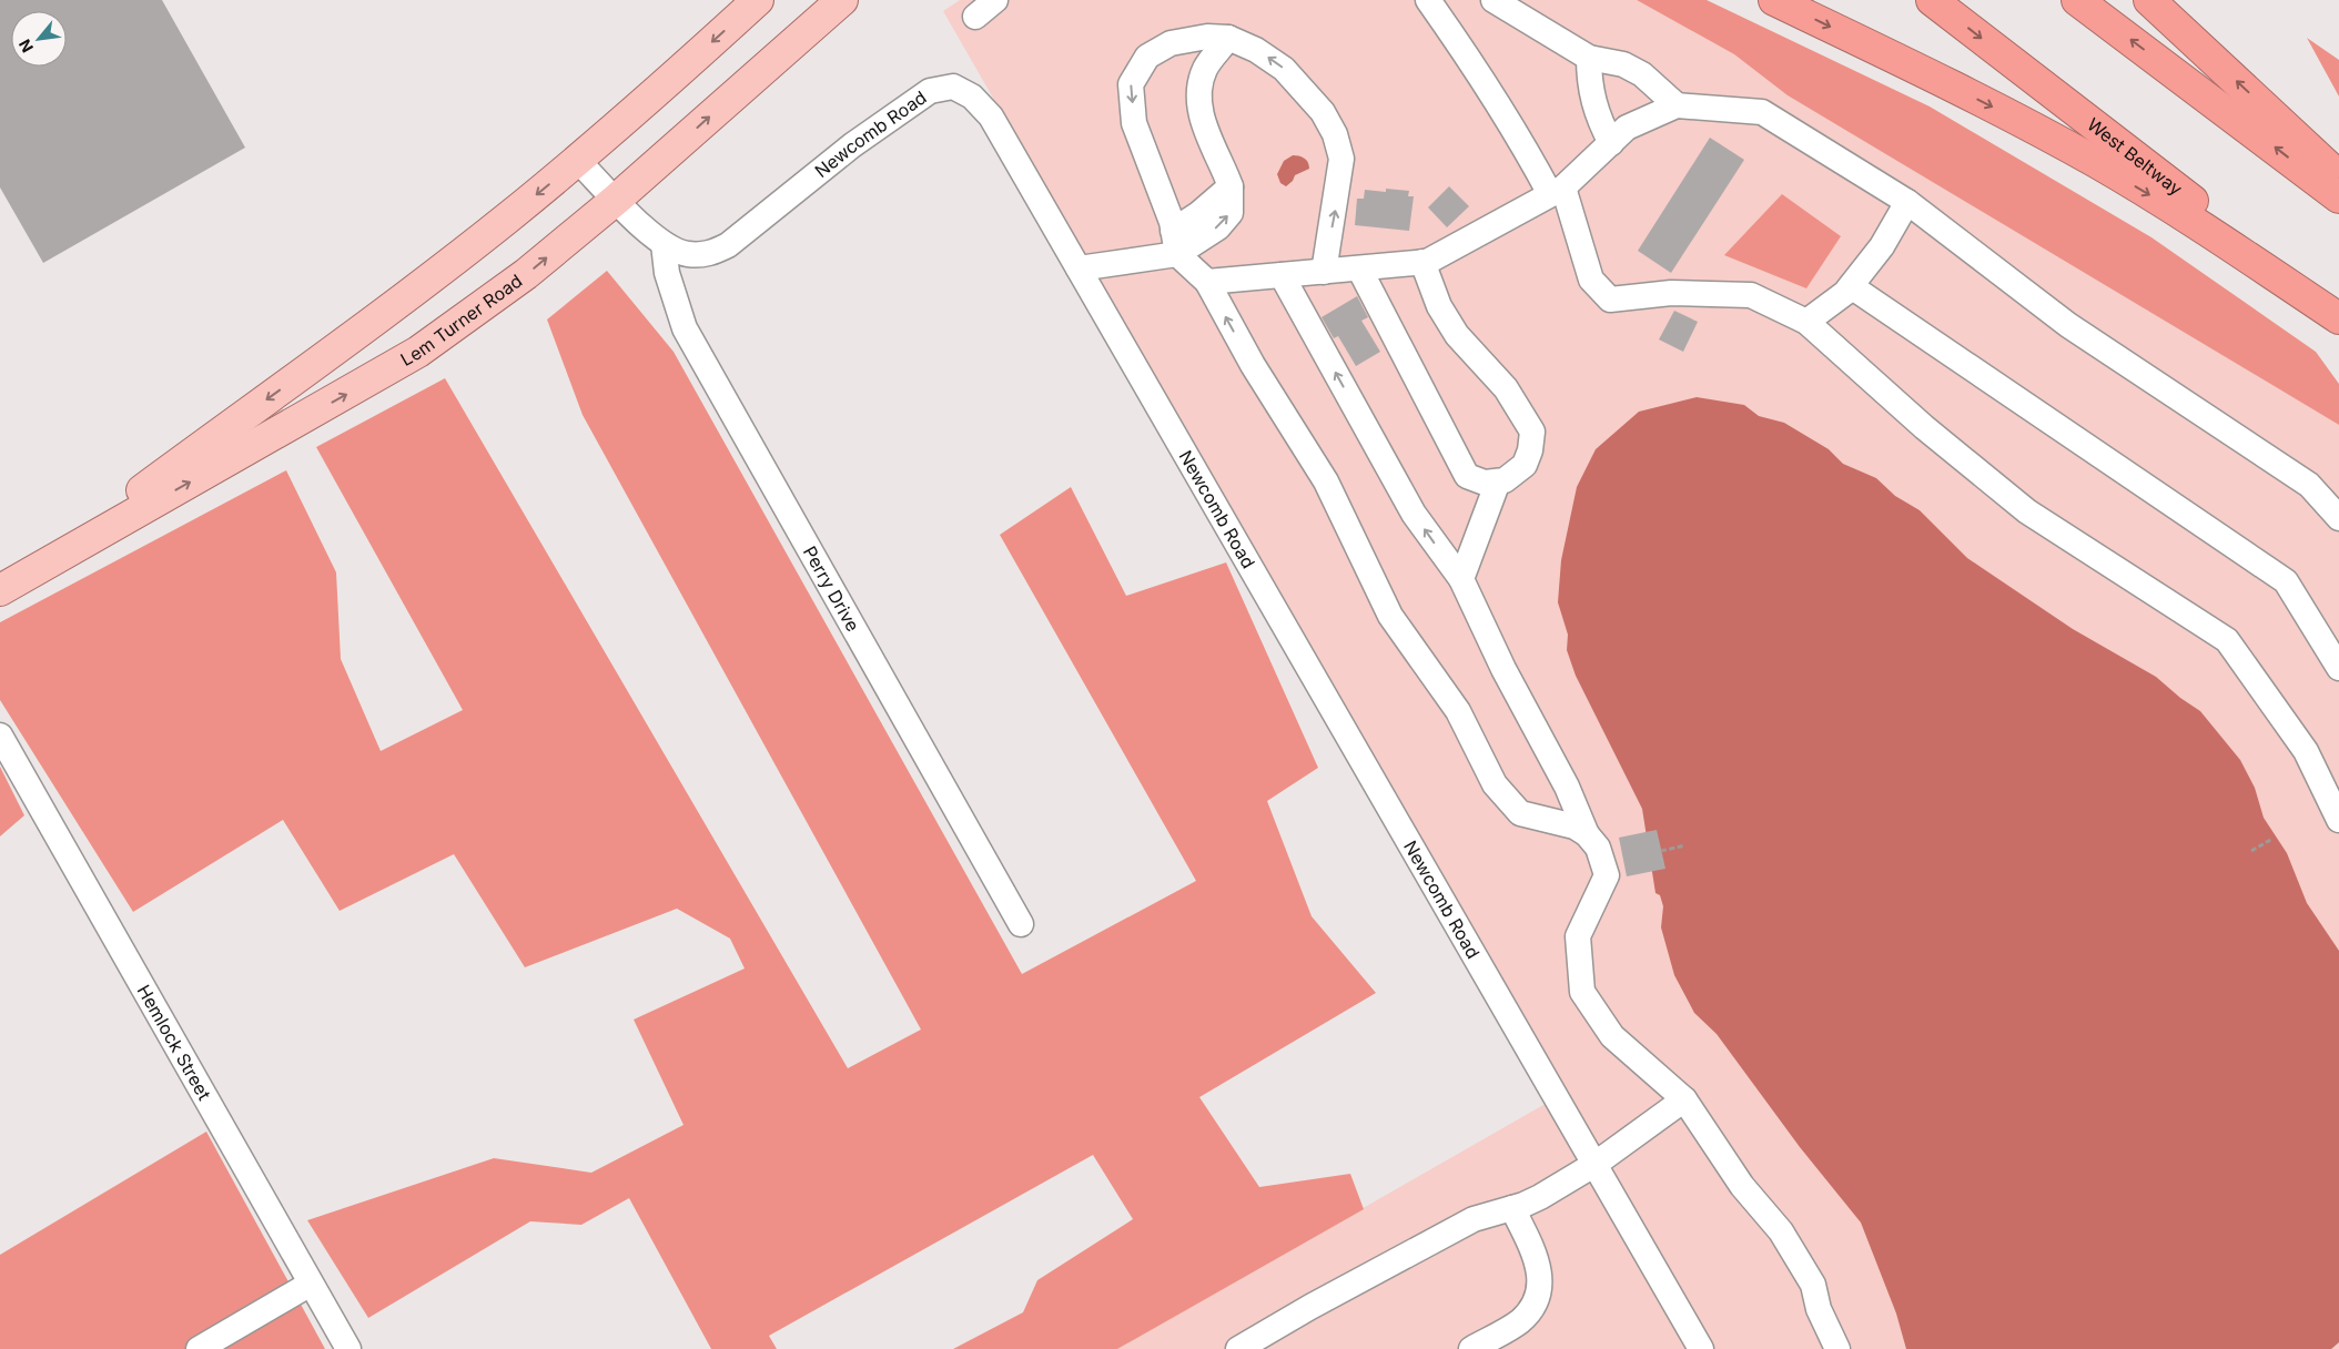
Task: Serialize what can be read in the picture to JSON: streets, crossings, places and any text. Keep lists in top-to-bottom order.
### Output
{
  "streets": {
    "highway": ["West Beltway"],
    "main road": ["Lem Turner Road"],
    "street": ["Newcomb Road", "Perry Drive", "Hemlock Street"]
  },
  "crossings": [
    ["Newcomb Road", "Lem Turner Road"],
    ["Newcomb Road", "Perry Drive"]
  ],
  "north": "bottom left"
}
